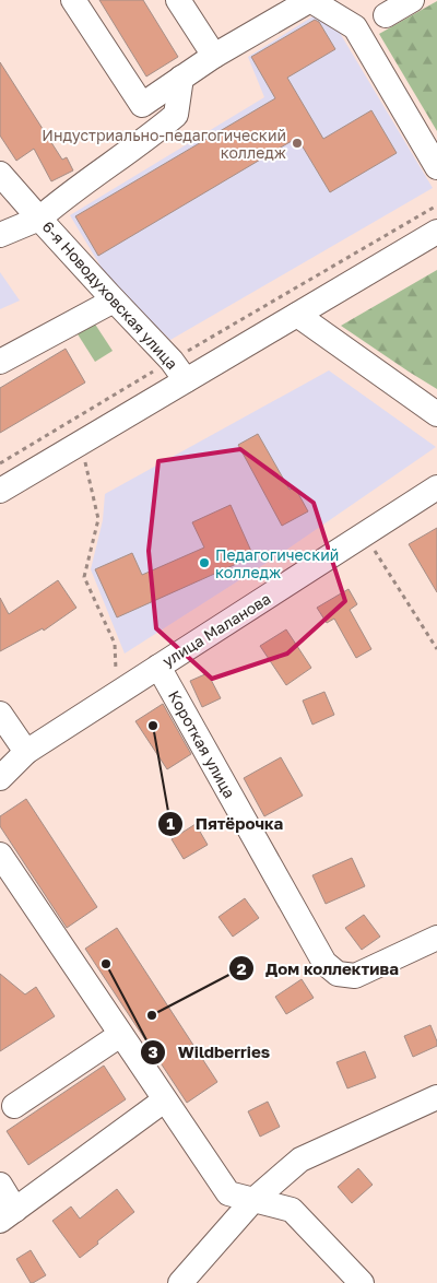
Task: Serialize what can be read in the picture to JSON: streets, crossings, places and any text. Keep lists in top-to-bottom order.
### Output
{
  "streets": {
    "street": ["6-я Новодуховская улица", "улица Маланова", "Короткая улица"]
  },
  "crossings": [
    ["улица Маланова", "Короткая улица"]
  ],
  "places": [
    "Индустриально-педагогический колледж",
    "Педагогический колледж",
    "Пятёрочка",
    "Wildberries",
    "Дом коллектива"
  ]
}
